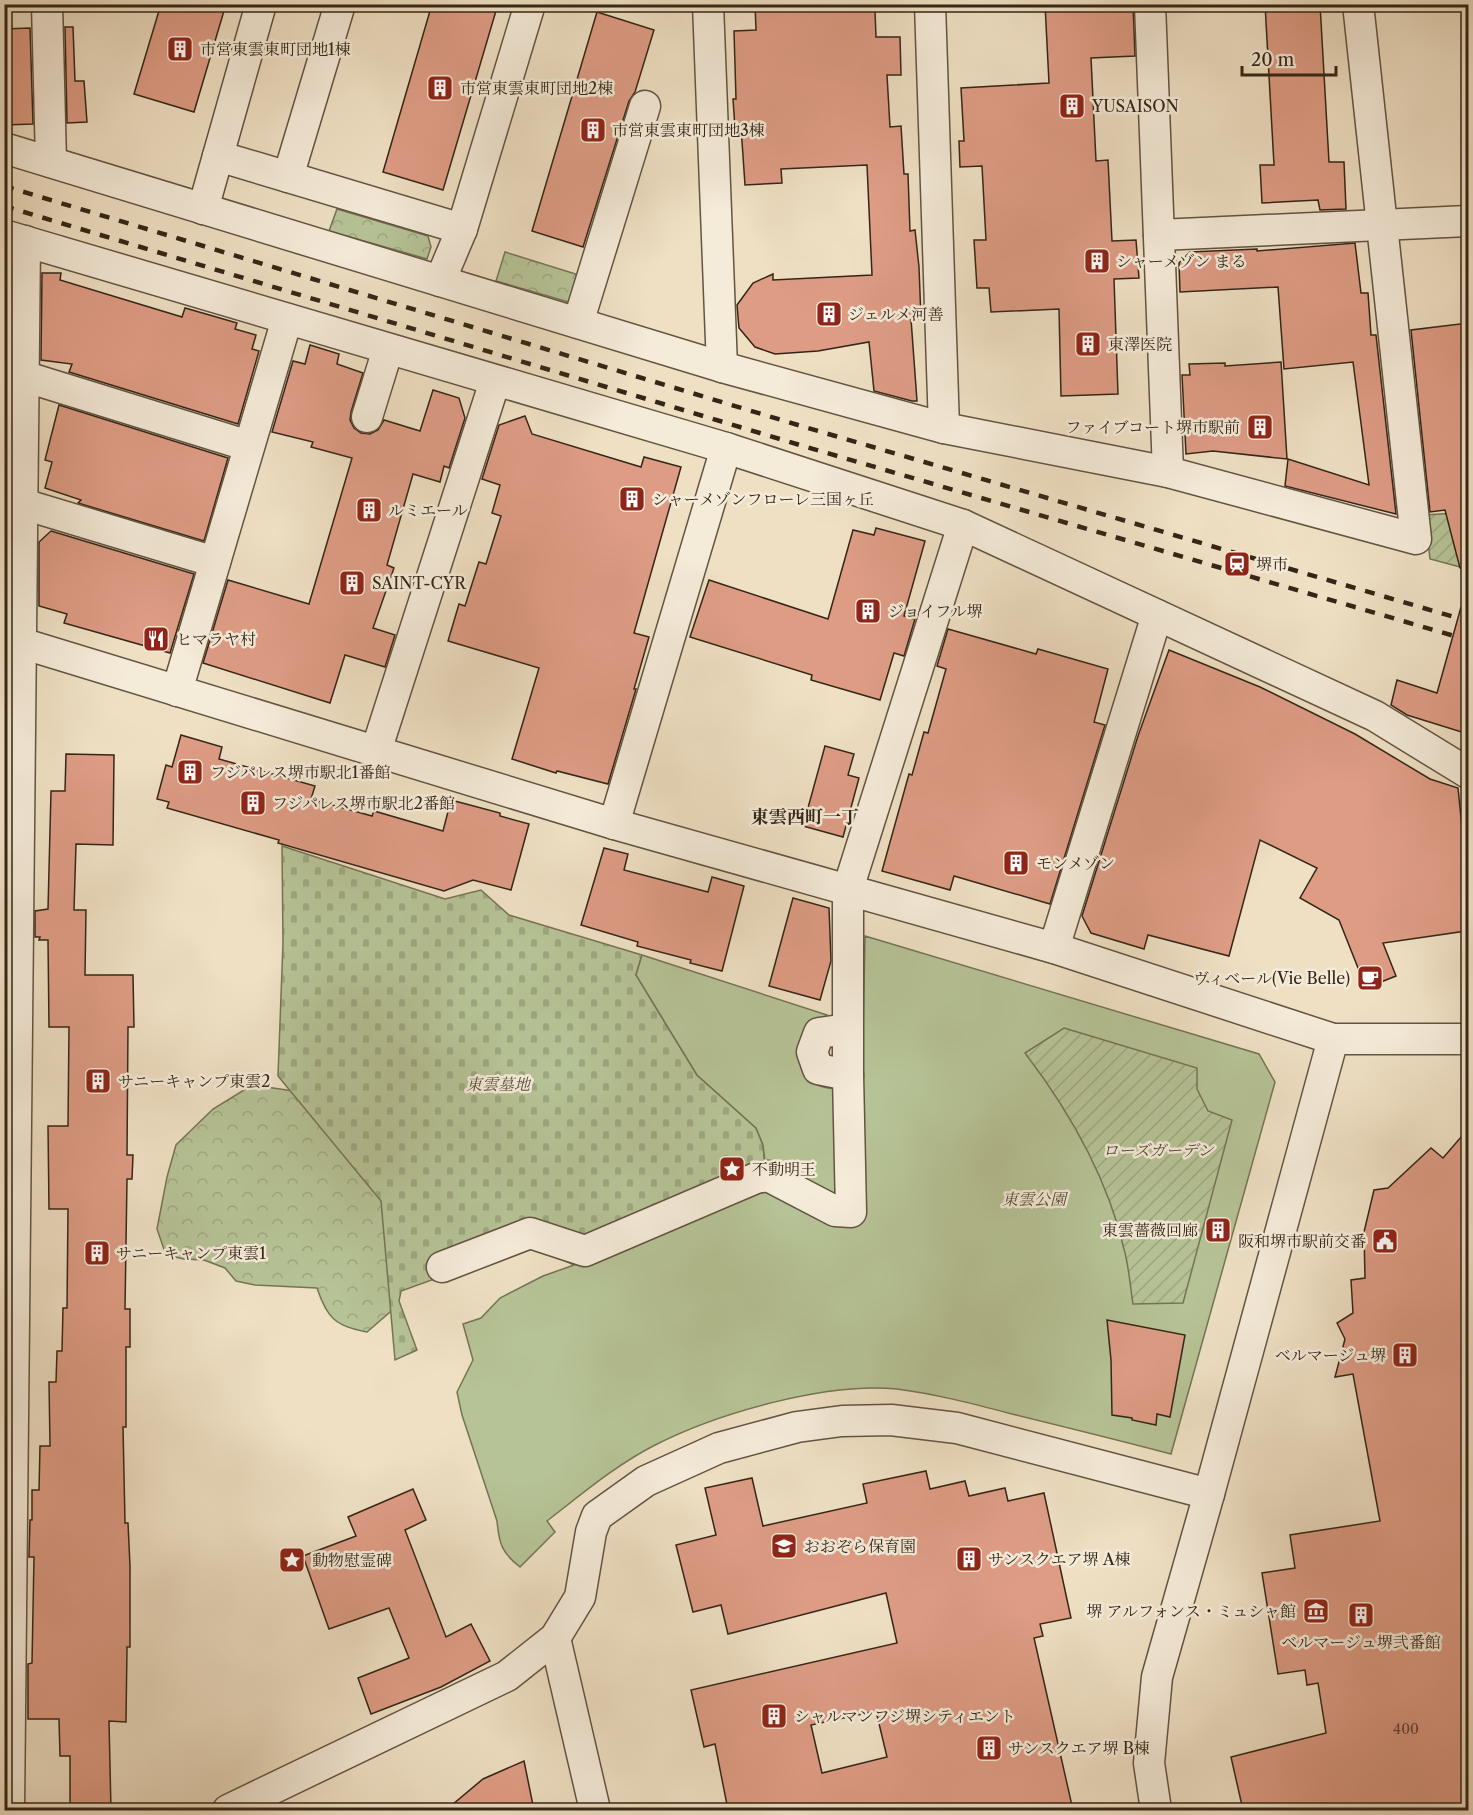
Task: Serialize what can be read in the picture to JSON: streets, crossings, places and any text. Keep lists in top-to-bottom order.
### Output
{
  "districts": ["東雲西町一丁"],
  "parks": ["東雲墓地", "ローズガーデン", "東雲公園"],
  "places": {
    "building": [
      "市営東雲東町団地1棟",
      "市営東雲東町団地2棟",
      "YUSAISON",
      "市営東雲東町団地3棟",
      "シャーメゾン まる",
      "ジェルメ河善",
      "東澤医院",
      "ファイブコート堺市駅前",
      "シャーメゾンフローレ三国ヶ丘",
      "ルミエール",
      "SAINT-CYR",
      "ジョイフル堺",
      "フジパレス堺市駅北1番館",
      "フジパレス堺市駅北2番館",
      "モンメゾン",
      "サニーキャンプ東雲2",
      "東雲薔薇回廊",
      "サニーキャンプ東雲1",
      "ベルマージュ堺",
      "サンスクエア堺 A棟",
      "ベルマージュ堺弐番館",
      "シャルマンフジ堺シティエント",
      "サンスクエア堺 B棟"
    ],
    "station": ["堺市"],
    "restaurant": ["ヒマラヤ村"],
    "cafe": ["ヴィベール(Vie Belle)"],
    "place": ["不動明王", "動物慰霊碑"],
    "public building": ["阪和堺市駅前交番"],
    "school or university": ["おおぞら保育園"],
    "museum": ["堺 アルフォンス・ミュシャ館"]
  },
  "house_numbers": ["400"],
  "scale_bar": "20 m"
}
